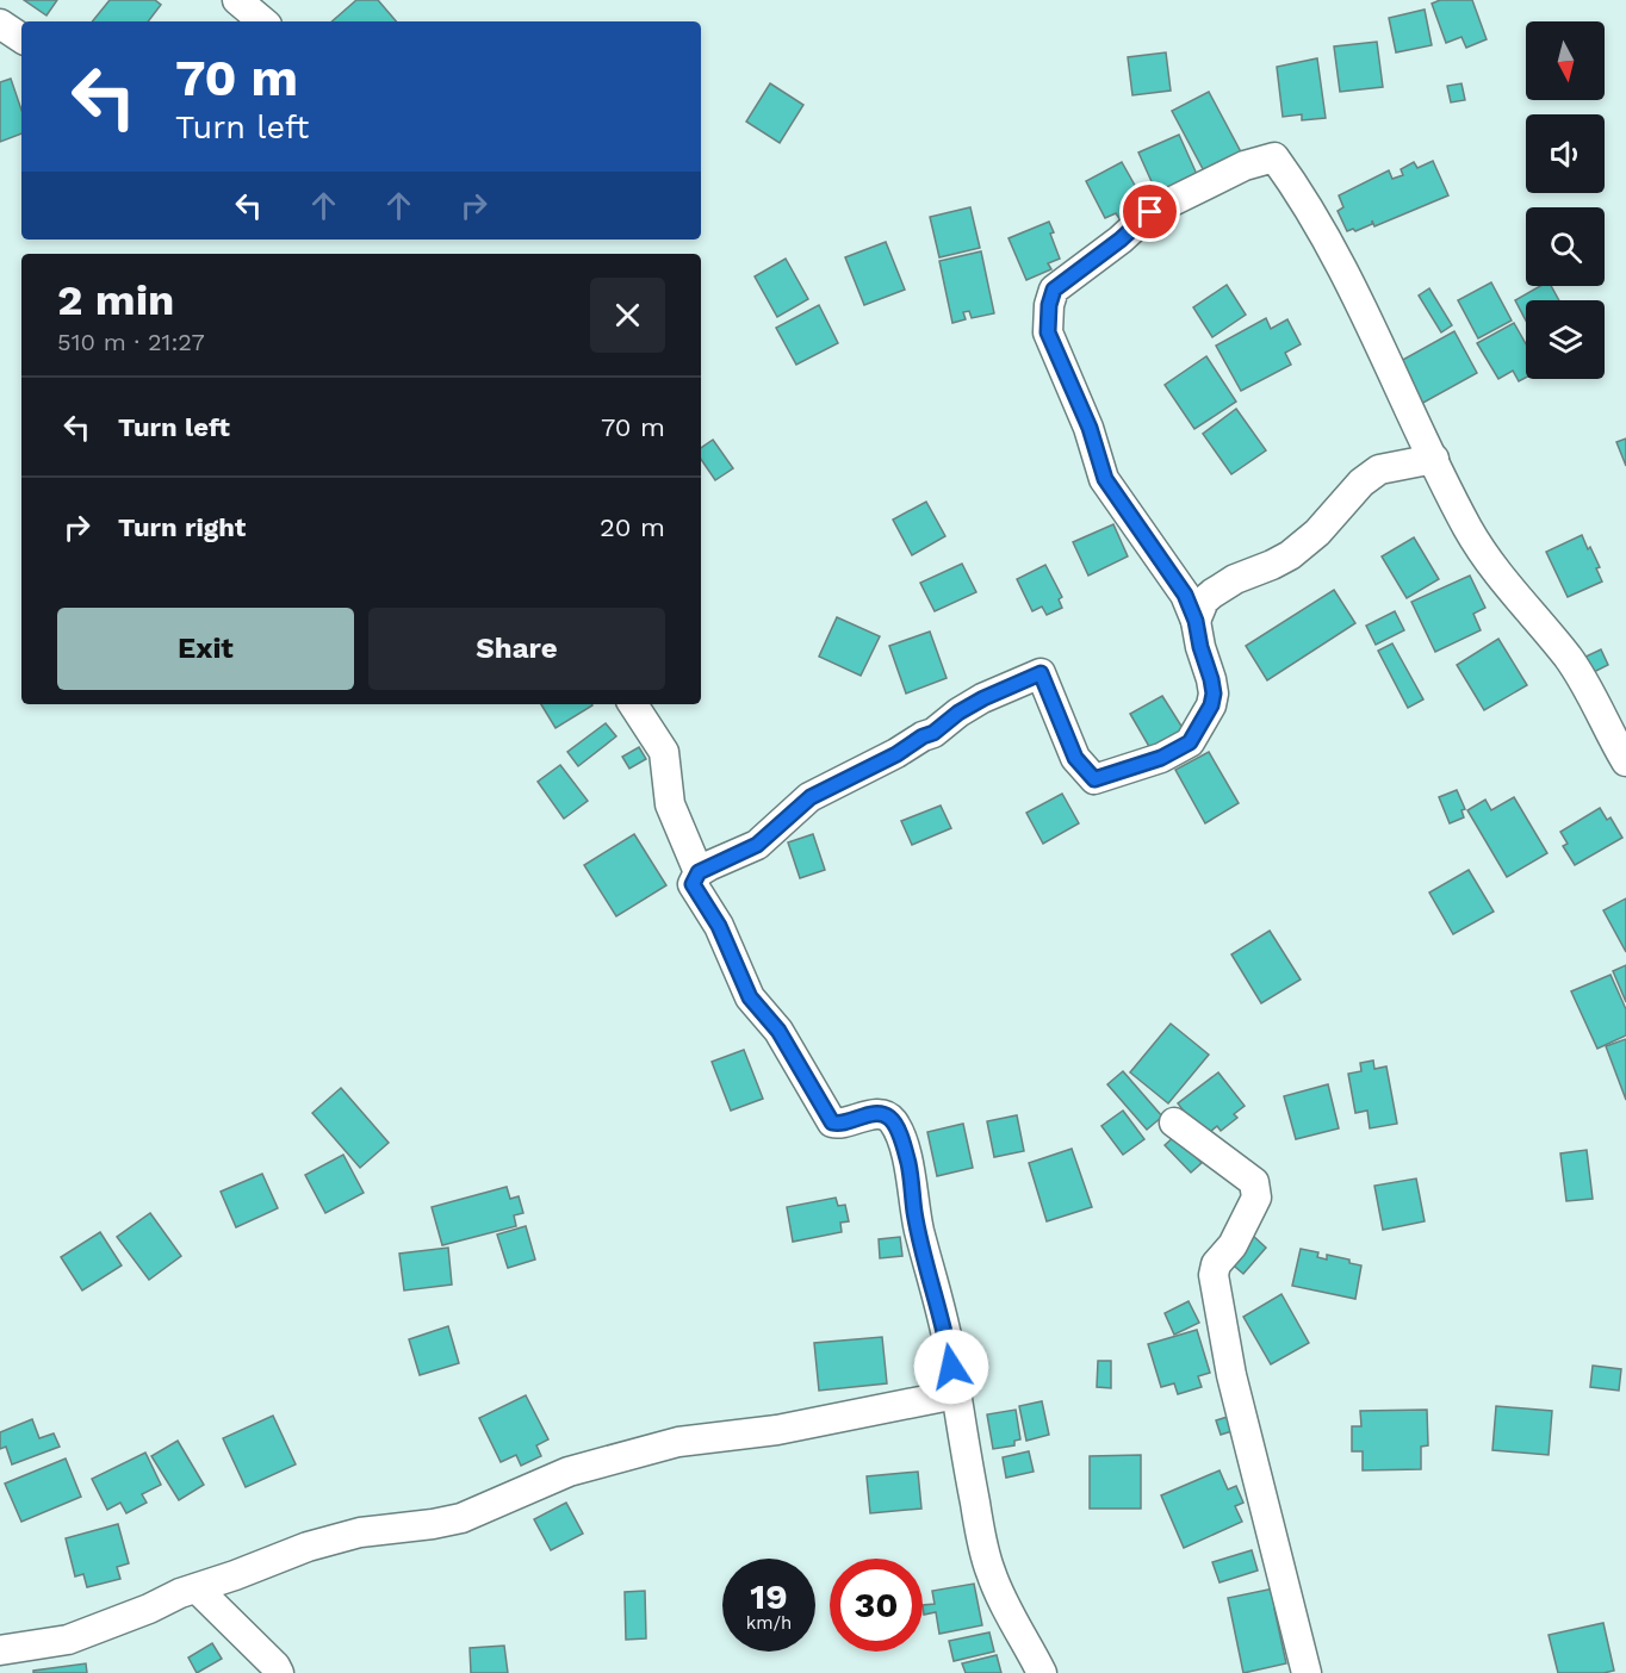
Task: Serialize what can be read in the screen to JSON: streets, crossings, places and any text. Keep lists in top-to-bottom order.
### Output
{
  "north": "bottom",
  "page": {
    "turn": ["70 m", "Turn left"],
    "heading": ["2 min", "510 m · 21:27"],
    "list": [
      {
        "name": "Turn left",
        "value": "70 m"
      },
      {
        "name": "Turn right",
        "value": "20 m"
      }
    ],
    "buttons": ["Exit", "Share"],
    "speed": "19 km/h",
    "limit": "30"
  }
}
